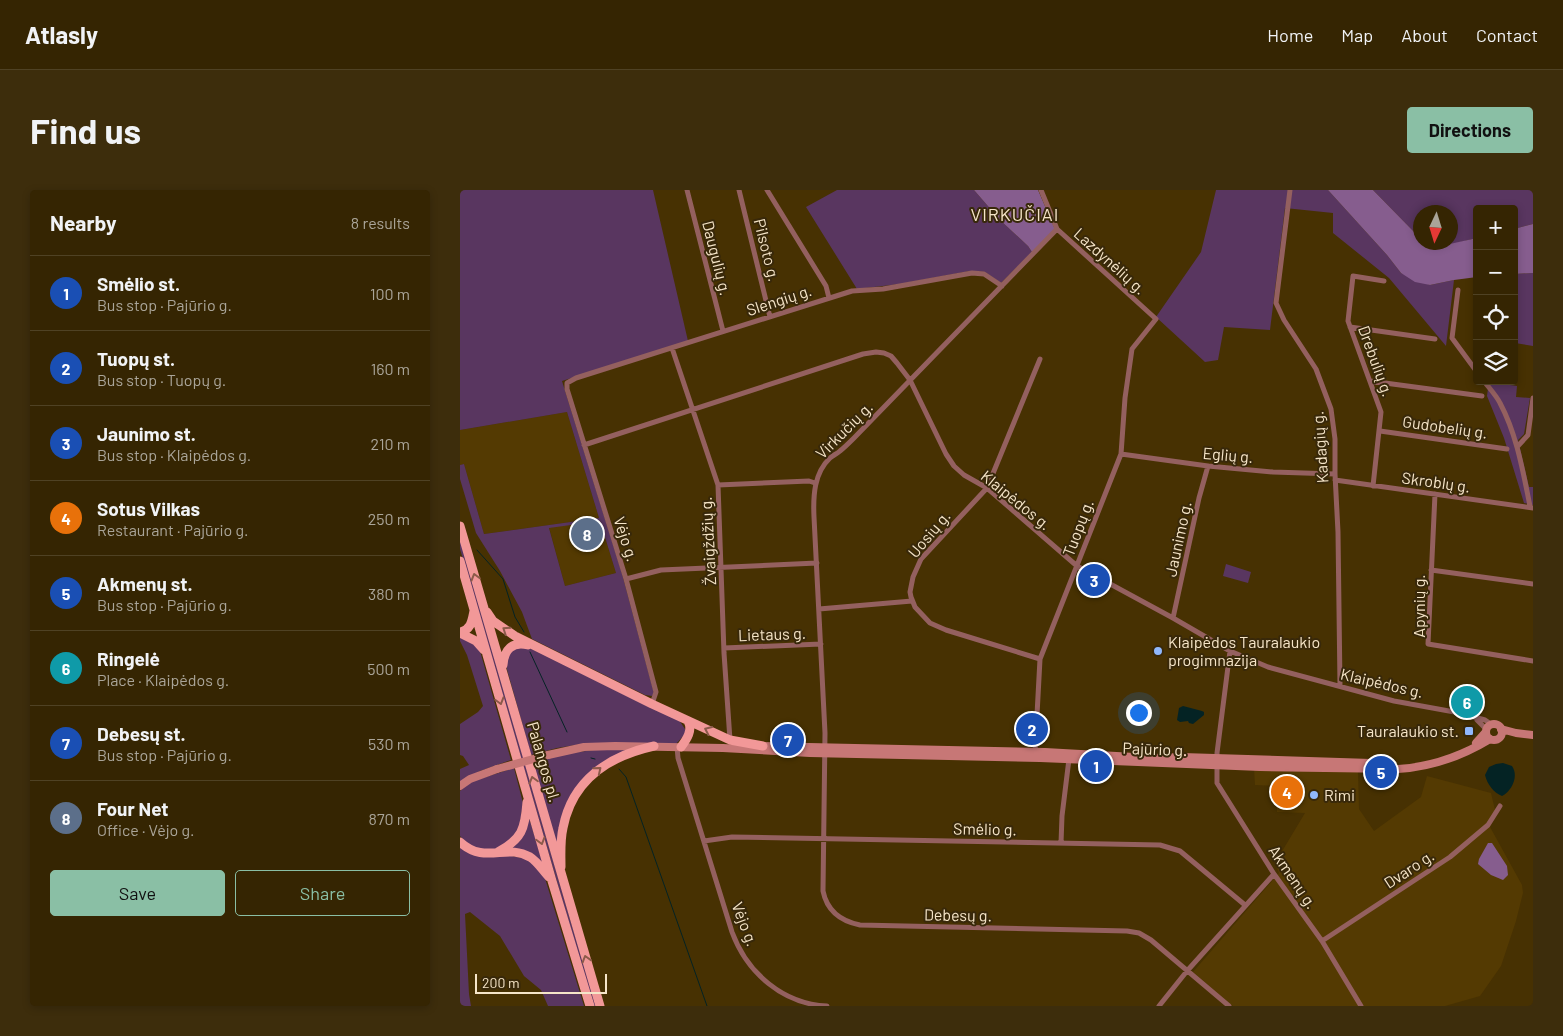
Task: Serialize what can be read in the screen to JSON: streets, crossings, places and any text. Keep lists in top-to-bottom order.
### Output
{
  "streets": {
    "highway": ["Palangos pl."],
    "main road": ["Pajūrio g."],
    "street": [
      "Pilsoto g.",
      "Daugulių g.",
      "Lazdynėlių g.",
      "Slengių g.",
      "Drebulių g.",
      "Gudobelių g.",
      "Virkučių g.",
      "Kadagių g.",
      "Eglių g.",
      "Skroblų g.",
      "Klaipėdos g.",
      "Tuopų g.",
      "Uosių g.",
      "Vėjo g.",
      "Jaunimo g.",
      "Žvaigždžių g.",
      "Apynių g.",
      "Lietaus g.",
      "Smėlio g.",
      "Dvaro g.",
      "Akmenų g.",
      "Debesų g."
    ]
  },
  "crossings": [
    ["Pilsoto g.", "Slengių g."],
    ["Daugulių g.", "Slengių g."],
    ["Lazdynėlių g.", "Virkučių g."],
    ["Lazdynėlių g.", "Tuopų g."],
    ["Slengių g.", "Virkučių g."],
    ["Slengių g.", "Vėjo g."],
    ["Slengių g.", "Žvaigždžių g."],
    ["Drebulių g.", "Gudobelių g."],
    ["Drebulių g.", "Skroblų g."],
    ["Virkučių g.", "Klaipėdos g."],
    ["Virkučių g.", "Lietaus g."],
    ["Virkučių g.", "Pajūrio g."],
    ["Virkučių g.", "Debesų g."],
    ["Kadagių g.", "Eglių g."],
    ["Kadagių g.", "Skroblų g."],
    ["Kadagių g.", "Klaipėdos g."],
    ["Eglių g.", "Skroblų g."],
    ["Eglių g.", "Tuopų g."],
    ["Eglių g.", "Jaunimo g."],
    ["Skroblų g.", "Apynių g."],
    ["Klaipėdos g.", "Tuopų g."],
    ["Klaipėdos g.", "Uosių g."],
    ["Klaipėdos g.", "Vėjo g."],
    ["Klaipėdos g.", "Jaunimo g."],
    ["Klaipėdos g.", "Žvaigždžių g."],
    ["Klaipėdos g.", "Pajūrio g."],
    ["Klaipėdos g.", "Akmenų g."],
    ["Tuopų g.", "Pajūrio g."],
    ["Vėjo g.", "Pajūrio g."],
    ["Vėjo g.", "Smėlio g."],
    ["Žvaigždžių g.", "Lietaus g."],
    ["Pajūrio g.", "Akmenų g."],
    ["Pajūrio g.", "Debesų g."],
    ["Smėlio g.", "Debesų g."],
    ["Dvaro g.", "Akmenų g."]
  ],
  "districts": ["VIRKUČIAI"],
  "places": {
    "other": ["Klaipėdos Tauralaukio progimnazija", "Rimi"],
    "transit": ["Tauralaukio st."]
  },
  "scale_bar": "200 m",
  "north": "bottom",
  "page": {
    "header": "Atlasly",
    "nav": [
      "Home",
      "Map",
      "About",
      "Contact"
    ],
    "buttons": [
      "Directions",
      ["Save", "Share"]
    ],
    "title": "Find us",
    "heading": ["Nearby", "8 results"],
    "map_buttons": ["+", "−"],
    "list": [
      {
        "mark": "1",
        "name": "Smėlio st.",
        "note": "Bus stop · Pajūrio g.",
        "value": "100 m"
      },
      {
        "mark": "2",
        "name": "Tuopų st.",
        "note": "Bus stop · Tuopų g.",
        "value": "160 m"
      },
      {
        "mark": "3",
        "name": "Jaunimo st.",
        "note": "Bus stop · Klaipėdos g.",
        "value": "210 m"
      },
      {
        "mark": "4",
        "name": "Sotus Vilkas",
        "note": "Restaurant · Pajūrio g.",
        "value": "250 m"
      },
      {
        "mark": "5",
        "name": "Akmenų st.",
        "note": "Bus stop · Pajūrio g.",
        "value": "380 m"
      },
      {
        "mark": "6",
        "name": "Ringelė",
        "note": "Place · Klaipėdos g.",
        "value": "500 m"
      },
      {
        "mark": "7",
        "name": "Debesų st.",
        "note": "Bus stop · Pajūrio g.",
        "value": "530 m"
      },
      {
        "mark": "8",
        "name": "Four Net",
        "note": "Office · Vėjo g.",
        "value": "870 m"
      }
    ],
    "pins": [
      "8",
      "3",
      "6",
      "2",
      "7",
      "1",
      "5",
      "4"
    ],
    "scale": "200 m"
  }
}
